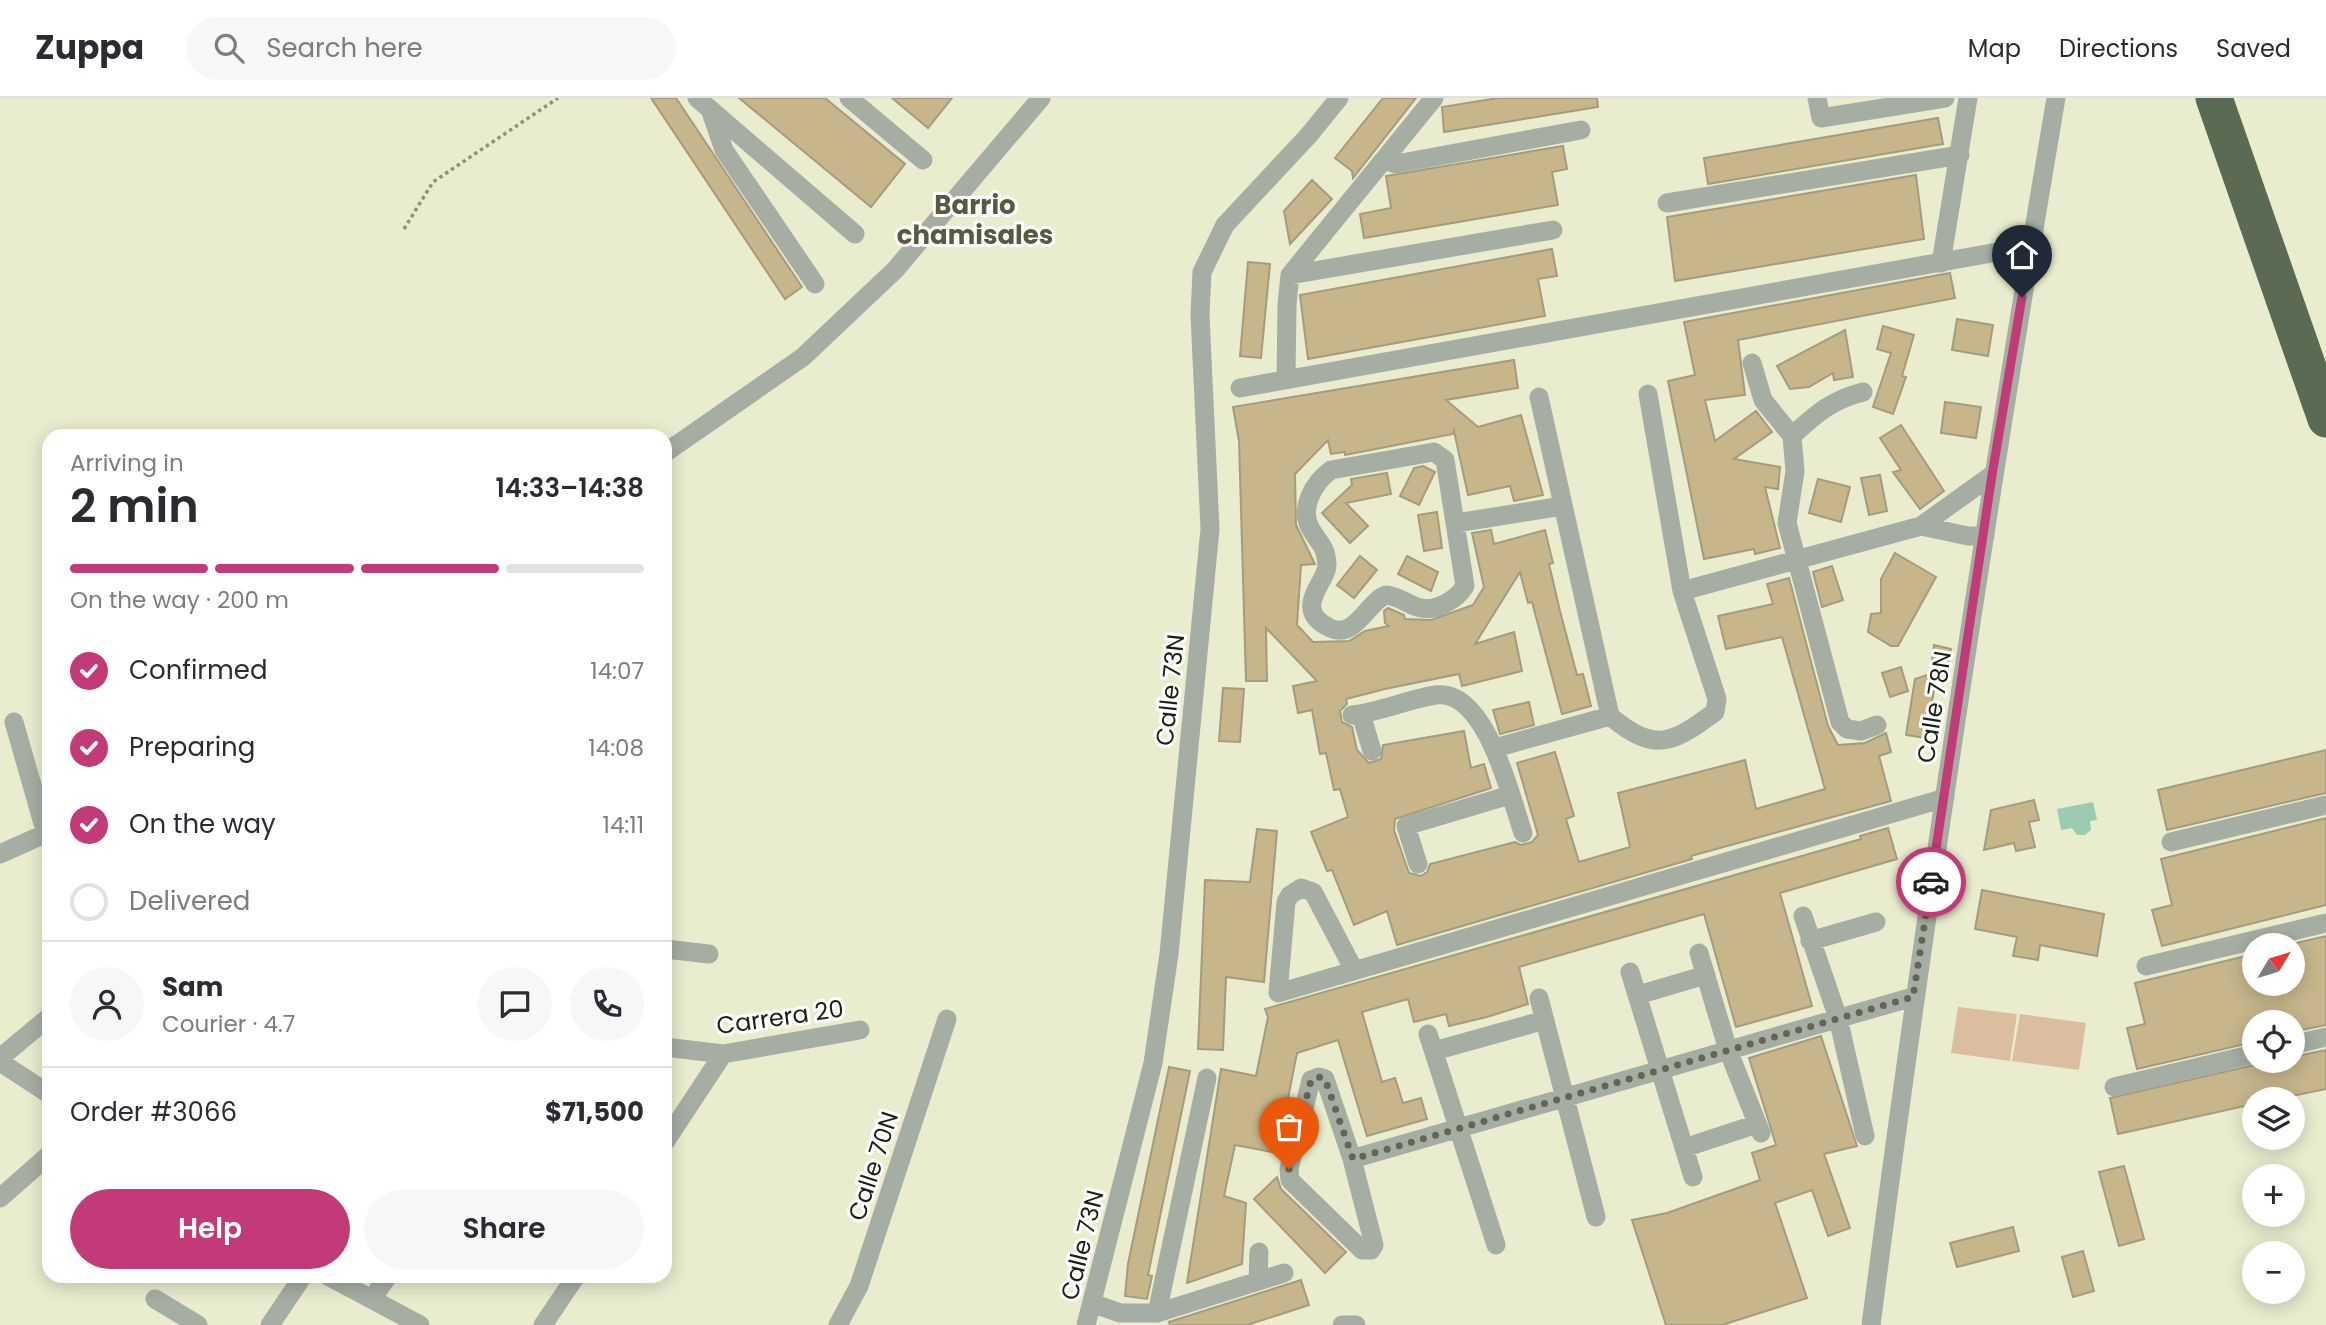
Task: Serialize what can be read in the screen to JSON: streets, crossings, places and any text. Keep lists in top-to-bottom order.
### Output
{
  "streets": {
    "street": [
      "Calle 73N",
      "Calle 78N",
      "Carrera 20",
      "Calle 70N"
    ]
  },
  "districts": ["Barrio chamisales"],
  "north": "top right",
  "page": {
    "header": "Zuppa",
    "search": "Search here",
    "nav": ["Map", "Directions", "Saved"],
    "heading": ["2 min", "Arriving in", "14:33–14:38"],
    "panel": [
      "Sam",
      "Courier · 4.7",
      "Order #3066",
      "$71,500"
    ],
    "bar": "On the way · 200 m",
    "list": [
      ["Confirmed", "14:07"],
      ["Preparing", "14:08"],
      ["On the way", "14:11"],
      "Delivered"
    ],
    "map_buttons": ["+", "−"],
    "buttons": ["Help", "Share"]
  }
}
